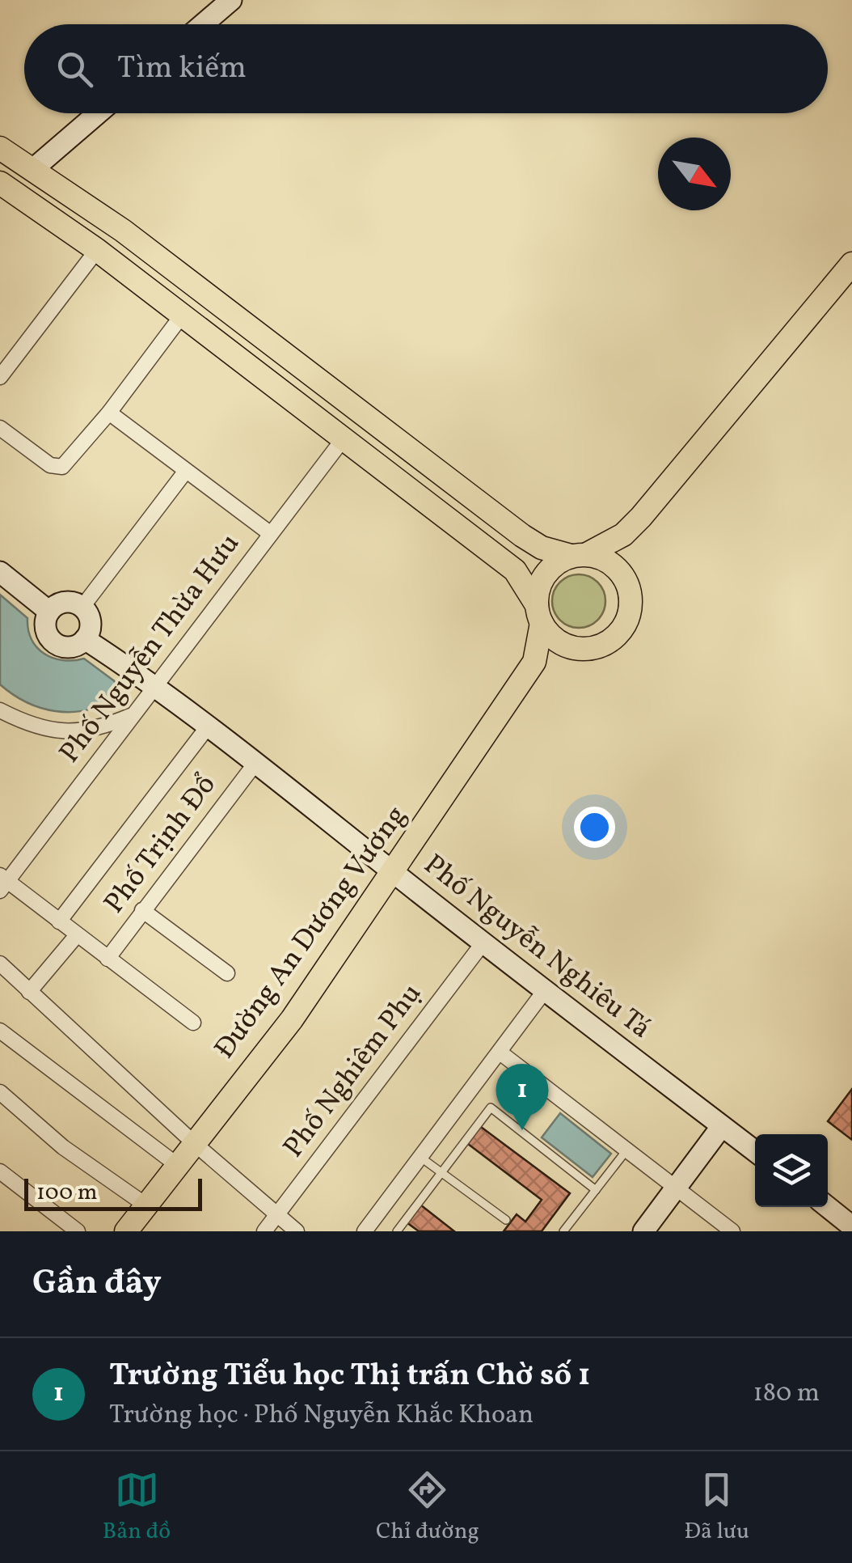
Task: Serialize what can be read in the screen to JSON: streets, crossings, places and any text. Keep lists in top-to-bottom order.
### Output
{
  "streets": {
    "main road": ["Đường An Dương Vương"],
    "street": [
      "Phố Nguyễn Thừa Hưu",
      "Phố Trịnh Đổ",
      "Phố Nguyễn Nghiêu Tá",
      "Phố Nghiêm Phụ"
    ]
  },
  "crossings": [
    ["Phố Nguyễn Thừa Hưu", "Phố Nguyễn Nghiêu Tá"],
    ["Phố Trịnh Đổ", "Phố Nguyễn Nghiêu Tá"],
    ["Đường An Dương Vương", "Phố Nguyễn Nghiêu Tá"],
    ["Phố Nguyễn Nghiêu Tá", "Phố Nghiêm Phụ"]
  ],
  "scale_bar": "100 m",
  "north": "bottom right",
  "page": {
    "search": "Tìm kiếm",
    "pins": "1",
    "scale": "100 m",
    "heading": "Gần đây",
    "list": [
      {
        "mark": "1",
        "name": "Trường Tiểu học Thị trấn Chờ số 1",
        "note": "Trường học · Phố Nguyễn Khắc Khoan",
        "value": "180 m"
      }
    ],
    "nav": ["Bản đồ", "Chỉ đường", "Đã lưu"]
  }
}
